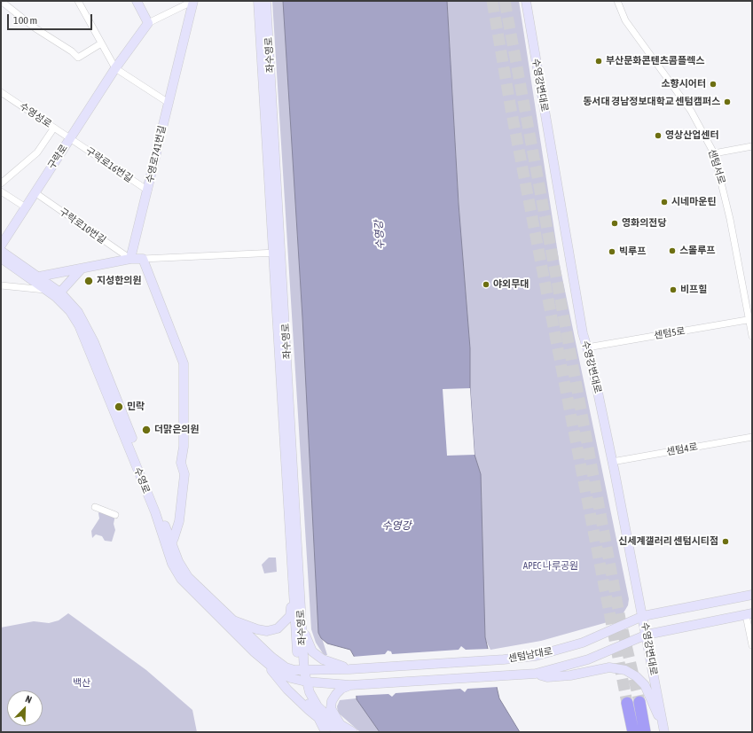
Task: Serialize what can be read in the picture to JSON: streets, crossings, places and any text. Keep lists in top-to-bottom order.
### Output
{
  "streets": {
    "main road": [
      "좌수영로",
      "수영강변대로",
      "수영로741번길",
      "구락로",
      "수영로",
      "센텀남대로"
    ],
    "street": [
      "수영성로",
      "구락로16번길",
      "센텀서로",
      "구락로10번길",
      "센텀5로",
      "센텀4로"
    ]
  },
  "crossings": [
    ["좌수영로", "수영로"],
    ["좌수영로", "센텀남대로"],
    ["수영강변대로", "센텀5로"],
    ["수영강변대로", "센텀4로"],
    ["수영강변대로", "센텀남대로"],
    ["수영성로", "구락로"],
    ["수영성로", "구락로16번길"],
    ["수영로741번길", "구락로16번길"],
    ["수영로741번길", "구락로10번길"],
    ["구락로", "구락로16번길"],
    ["구락로", "구락로10번길"],
    ["센텀서로", "센텀5로"],
    ["수영로", "센텀남대로"]
  ],
  "water": ["수영강"],
  "parks": ["APEC 나루공원", "백산"],
  "places": [
    "부산문화콘텐츠콤플렉스",
    "소향시어터",
    "동서대 경남정보대학교 센텀캠퍼스",
    "영상산업센터",
    "시네마운틴",
    "영화의전당",
    "스몰루프",
    "빅루프",
    "지성한의원",
    "야외무대",
    "비프힐",
    "민락",
    "더맑은의원",
    "신세계갤러리 센텀시티점"
  ],
  "scale_bar": "100 m",
  "north": "top right"
}
